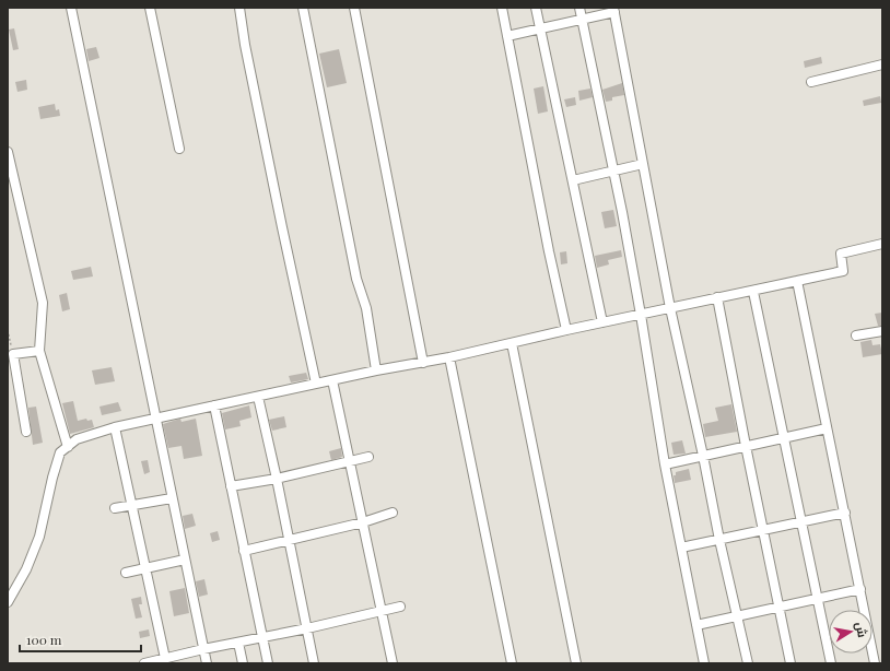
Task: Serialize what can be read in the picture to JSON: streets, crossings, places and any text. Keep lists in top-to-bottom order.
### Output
{
  "scale_bar": "100 m",
  "north": "right"
}
